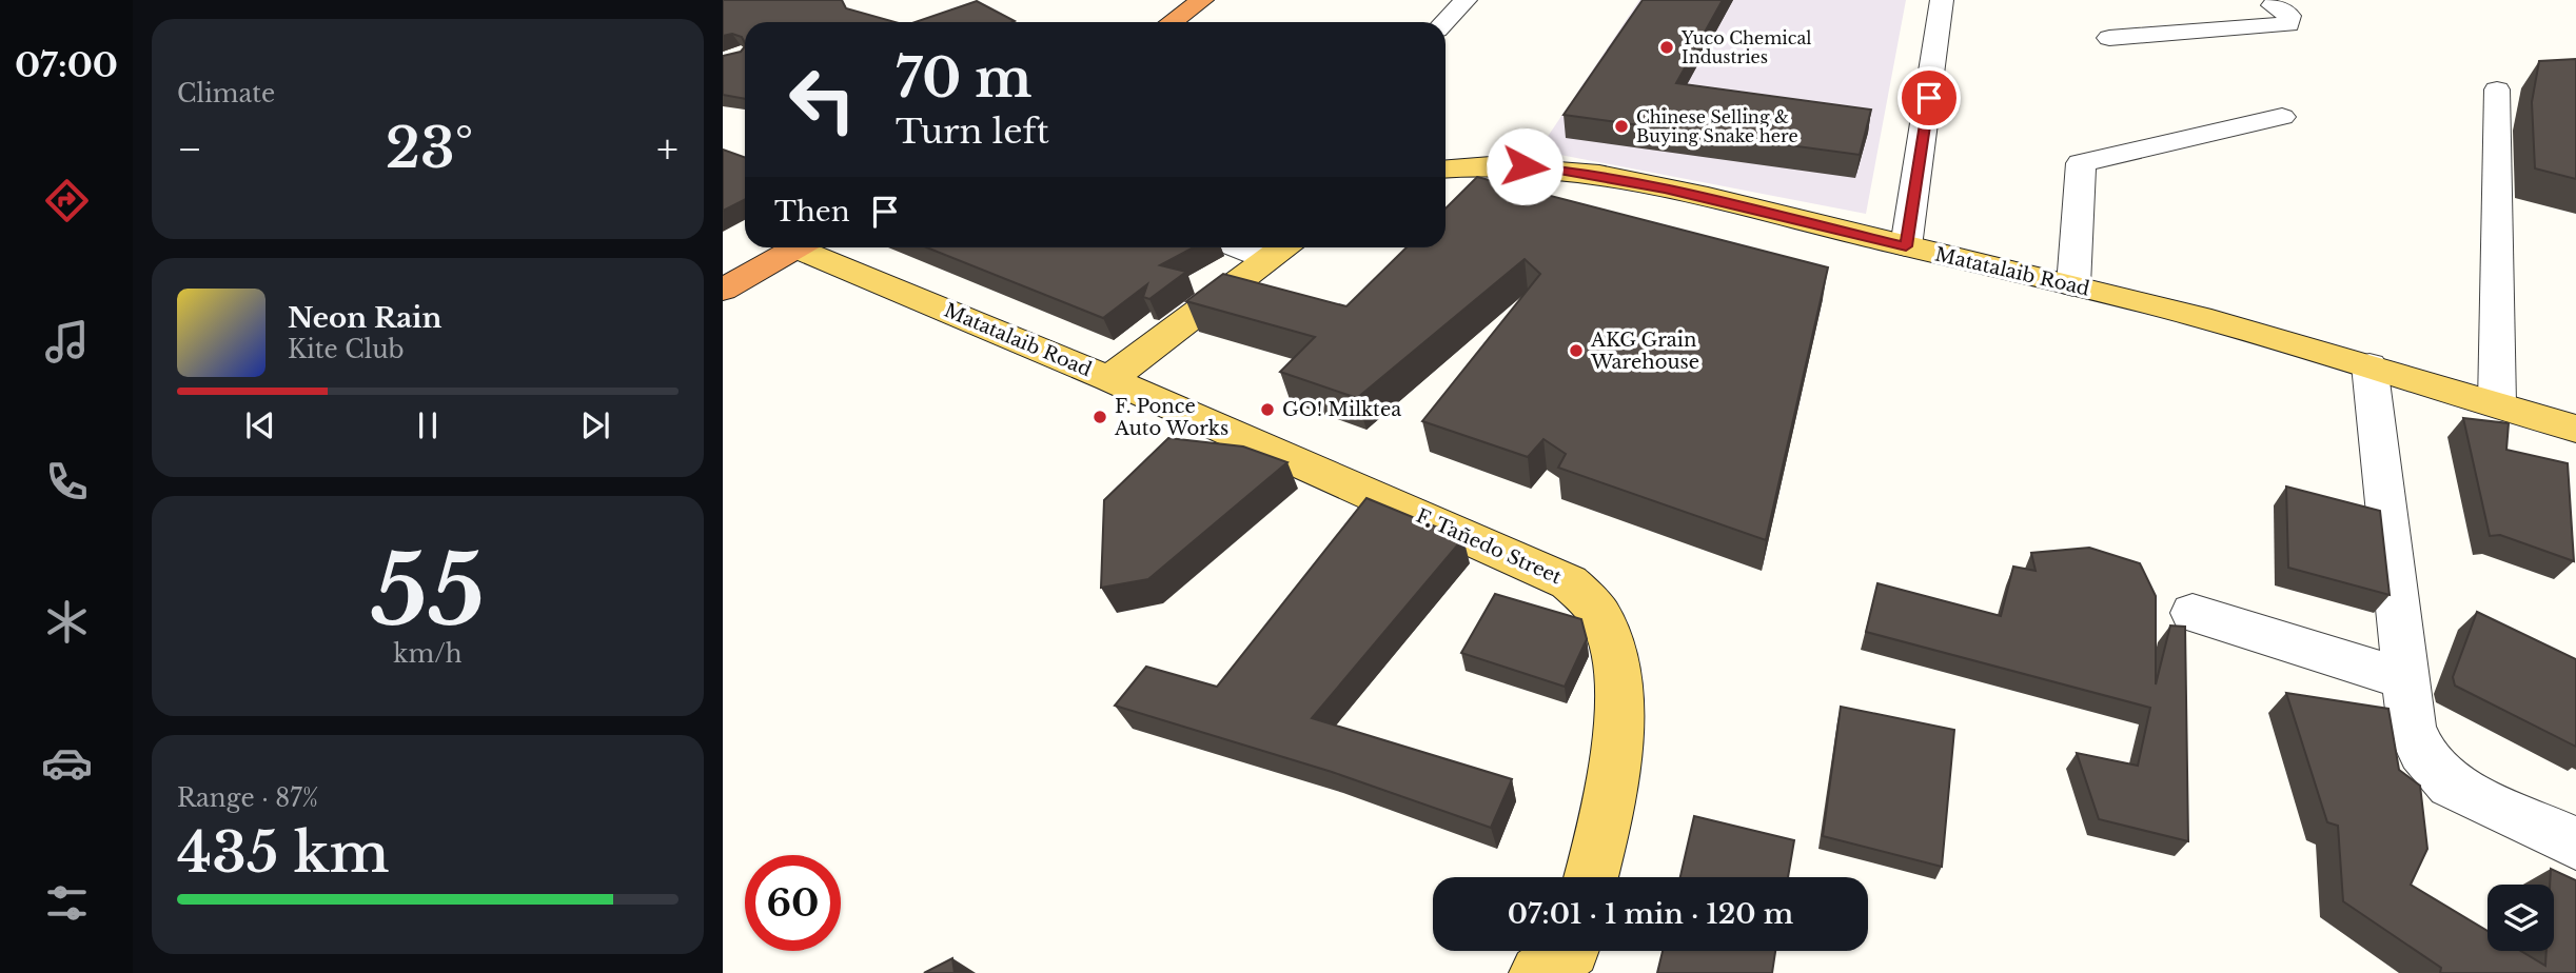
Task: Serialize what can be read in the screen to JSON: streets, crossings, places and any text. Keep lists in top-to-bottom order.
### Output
{
  "streets": {
    "main road": ["Matatalaib Road", "F. Tañedo Street"]
  },
  "crossings": [
    ["Matatalaib Road", "F. Tañedo Street"]
  ],
  "places": [
    "Yuco Chemical Industries",
    "Chinese Selling & Buying Snake here",
    "AKG Grain Warehouse",
    "GO! Milktea",
    "F. Ponce Auto Works"
  ],
  "page": {
    "tabs": "07:00",
    "tile": [
      "Climate",
      ["55", "km/h"],
      ["Range · 87%", "435 km"]
    ],
    "turn": ["70 m", "Turn left"],
    "heat": ["−", "23°", "+"],
    "then": "Then",
    "song": ["Neon Rain", "Kite Club"],
    "limit": "60",
    "trip": "07:01 · 1 min · 120 m"
  }
}
